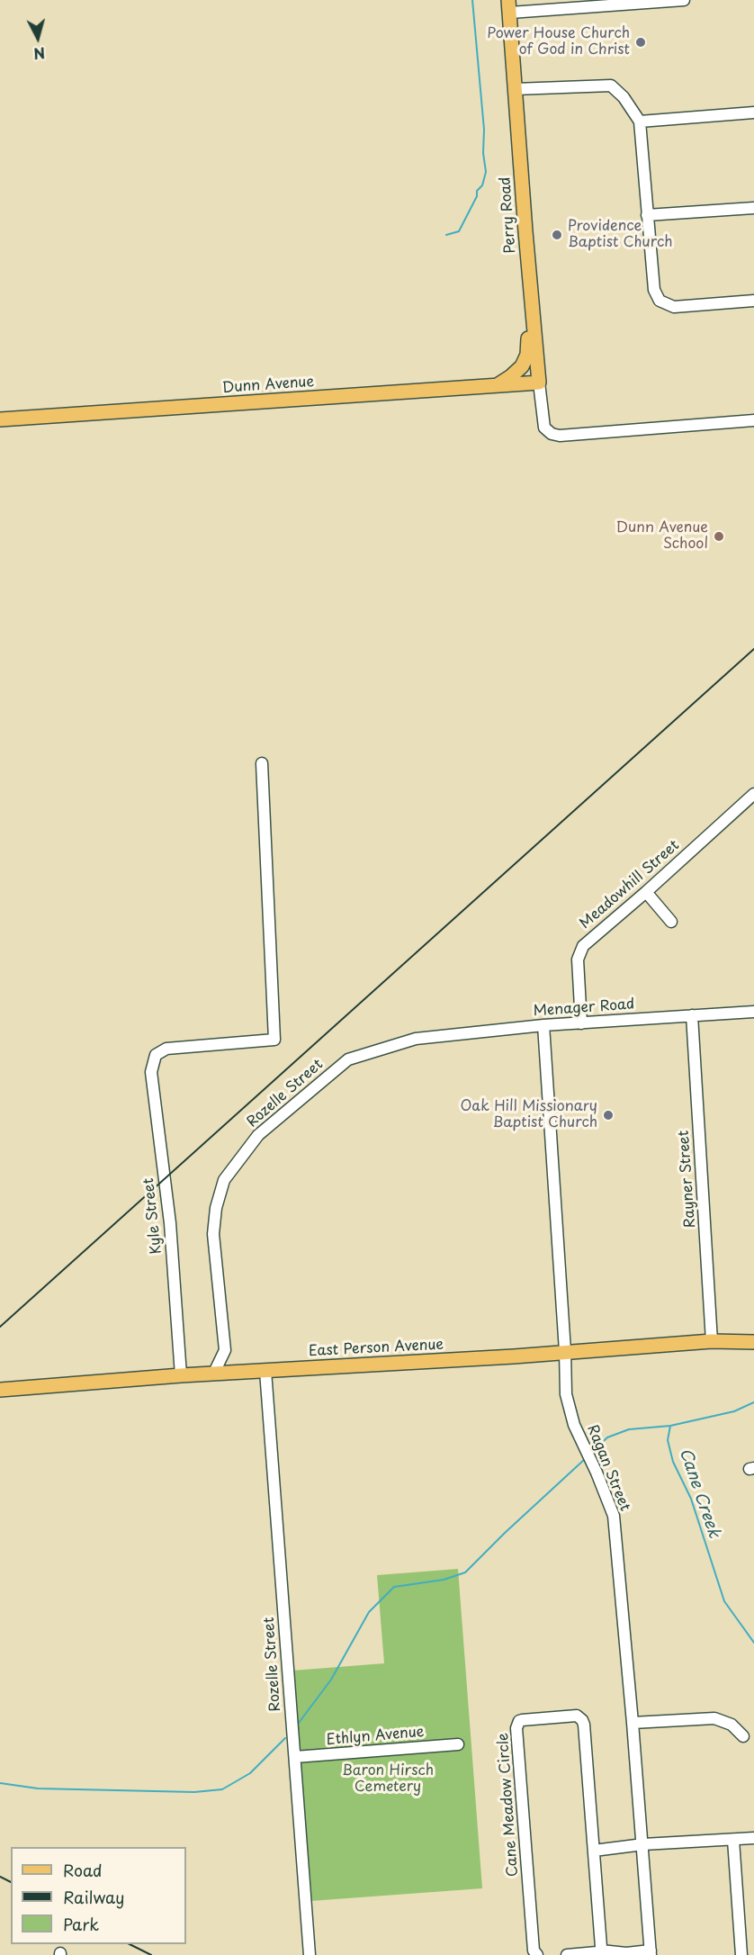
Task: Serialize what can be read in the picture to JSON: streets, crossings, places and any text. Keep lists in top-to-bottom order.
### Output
{
  "streets": {
    "main road": ["Perry Road", "Dunn Avenue", "East Person Avenue"],
    "street": [
      "Meadowhill Street",
      "Menager Road",
      "Rozelle Street",
      "Rayner Street",
      "Kyle Street",
      "Ragan Street",
      "Ethlyn Avenue",
      "Cane Meadow Circle"
    ]
  },
  "crossings": [
    ["Perry Road", "Dunn Avenue"],
    ["Meadowhill Street", "Menager Road"],
    ["Menager Road", "Rozelle Street"],
    ["Menager Road", "Rayner Street"],
    ["Menager Road", "Ragan Street"],
    ["Rozelle Street", "East Person Avenue"],
    ["Rozelle Street", "Ethlyn Avenue"],
    ["Rayner Street", "East Person Avenue"],
    ["Kyle Street", "East Person Avenue"],
    ["East Person Avenue", "Ragan Street"]
  ],
  "water": ["Cane Creek"],
  "parks": ["Baron Hirsch Cemetery"],
  "places": [
    "Power House Church of God in Christ",
    "Providence Baptist Church",
    "Dunn Avenue School",
    "Oak Hill Missionary Baptist Church"
  ],
  "legend": ["Road", "Railway", "Park"],
  "north": "bottom"
}
